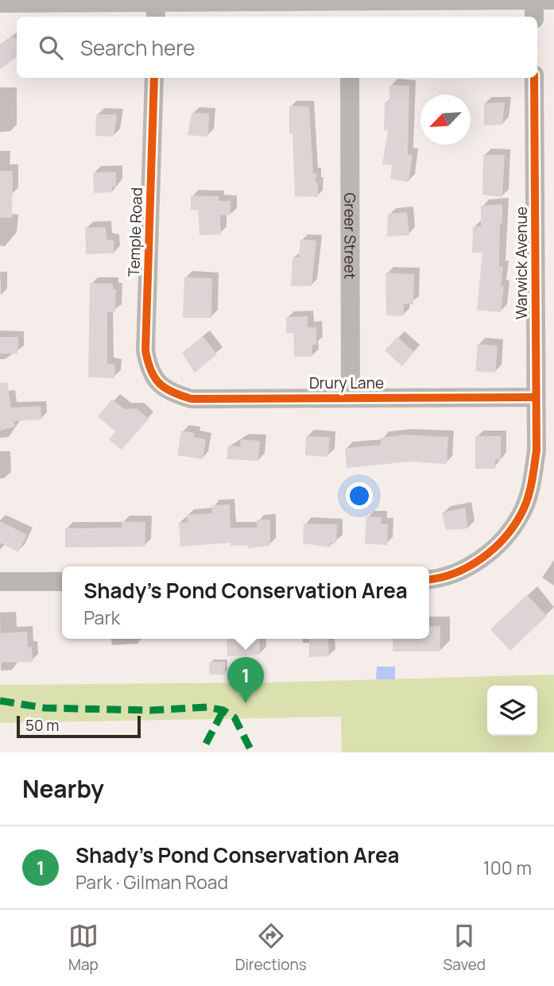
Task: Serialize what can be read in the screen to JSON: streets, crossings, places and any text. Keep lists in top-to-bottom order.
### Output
{
  "streets": {
    "street": [
      "Temple Road",
      "Greer Street",
      "Warwick Avenue",
      "Drury Lane"
    ]
  },
  "crossings": [
    ["Temple Road", "Drury Lane"],
    ["Greer Street", "Drury Lane"],
    ["Warwick Avenue", "Drury Lane"]
  ],
  "scale_bar": "50 m",
  "north": "bottom left",
  "page": {
    "search": "Search here",
    "popup": ["Shady's Pond Conservation Area", "Park"],
    "pins": "1",
    "scale": "50 m",
    "heading": "Nearby",
    "list": [
      {
        "mark": "1",
        "name": "Shady's Pond Conservation Area",
        "note": "Park · Gilman Road",
        "value": "100 m"
      }
    ],
    "nav": ["Map", "Directions", "Saved"]
  }
}
